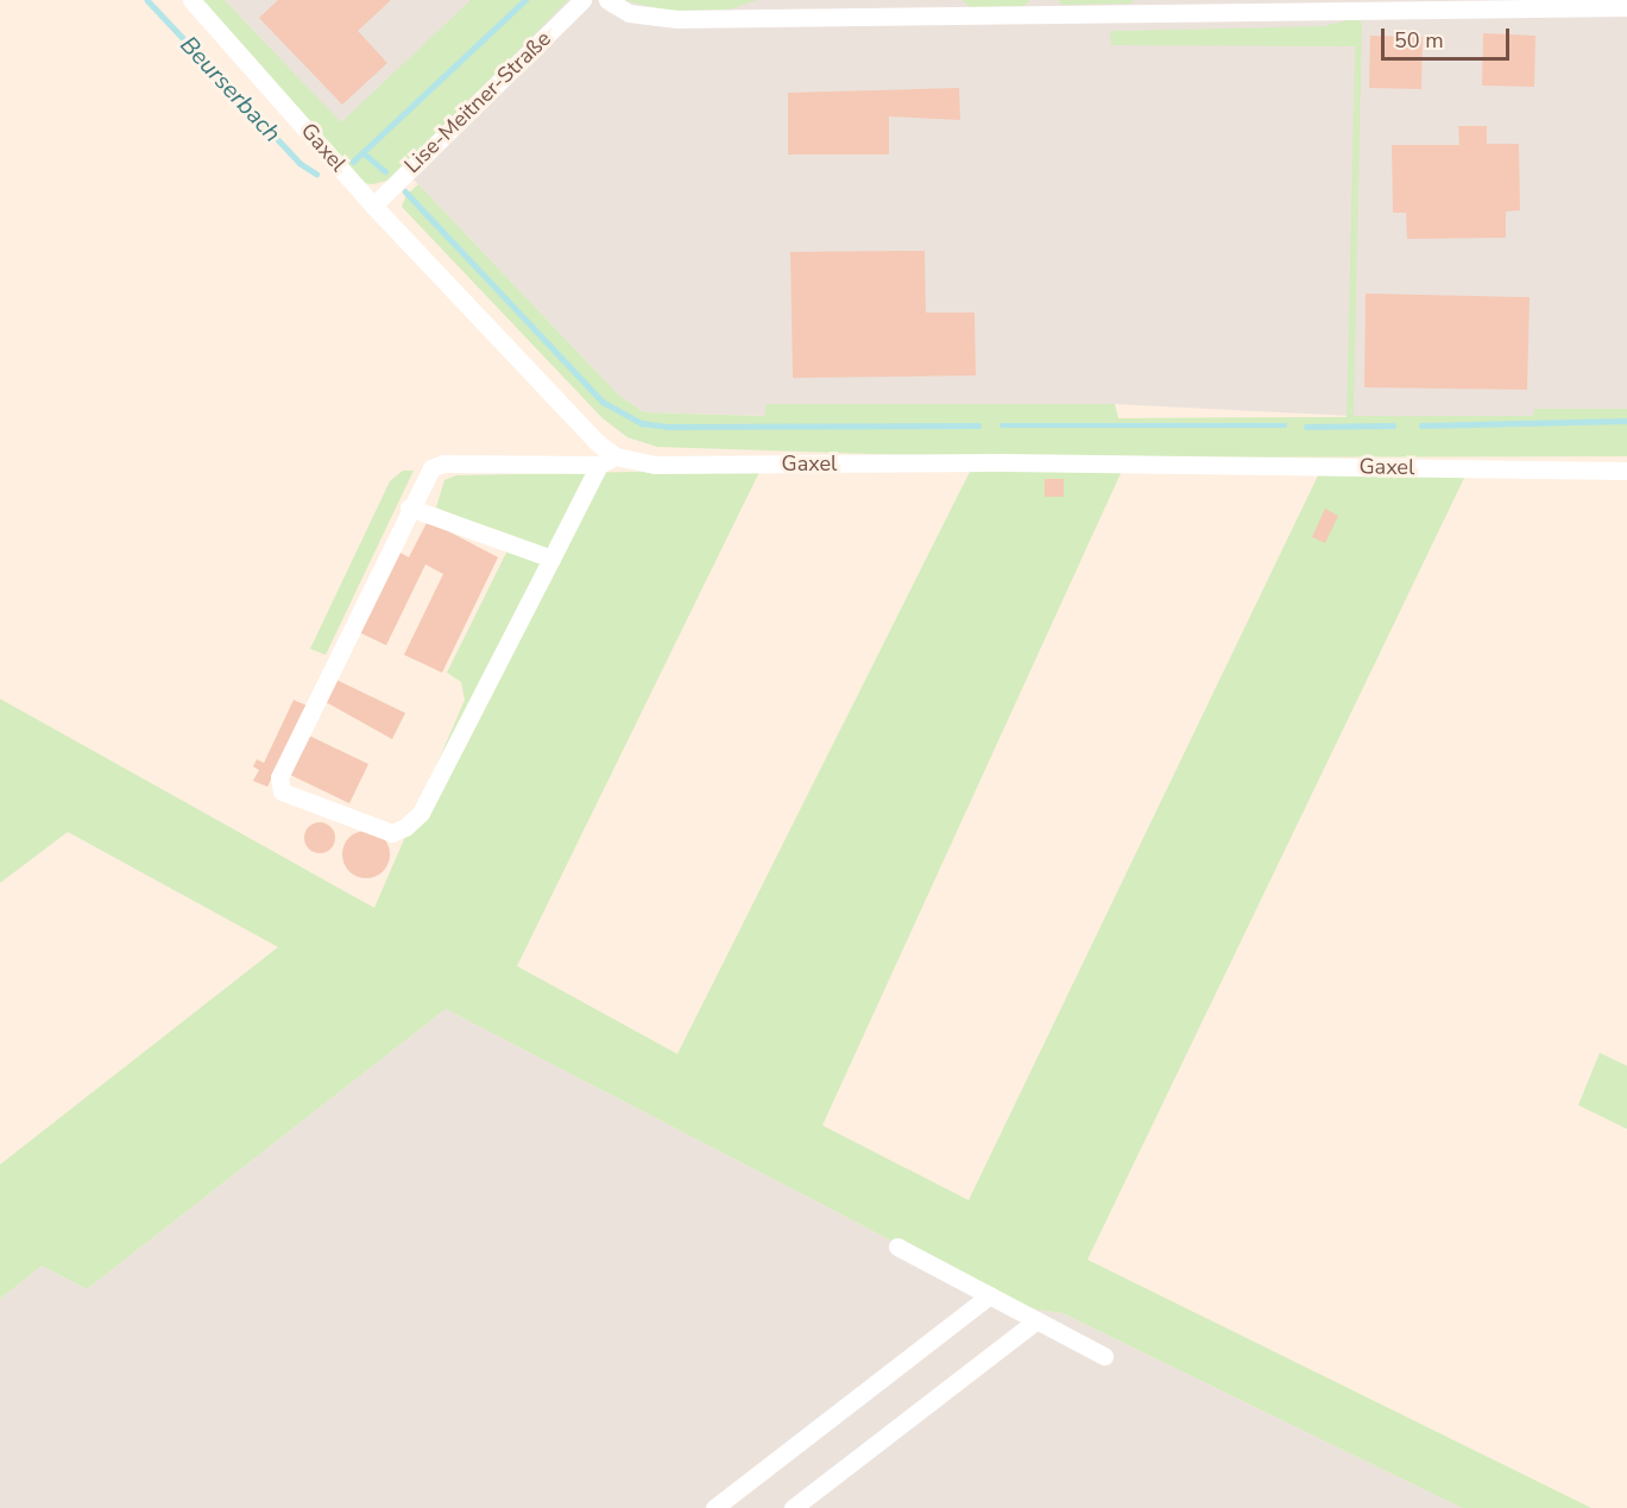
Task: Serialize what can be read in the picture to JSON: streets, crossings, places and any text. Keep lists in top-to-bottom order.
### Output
{
  "streets": {
    "street": ["Lise-Meitner-Straße", "Gaxel"]
  },
  "crossings": [
    ["Lise-Meitner-Straße", "Gaxel"]
  ],
  "water": ["Beurserbach"],
  "scale_bar": "50 m"
}
